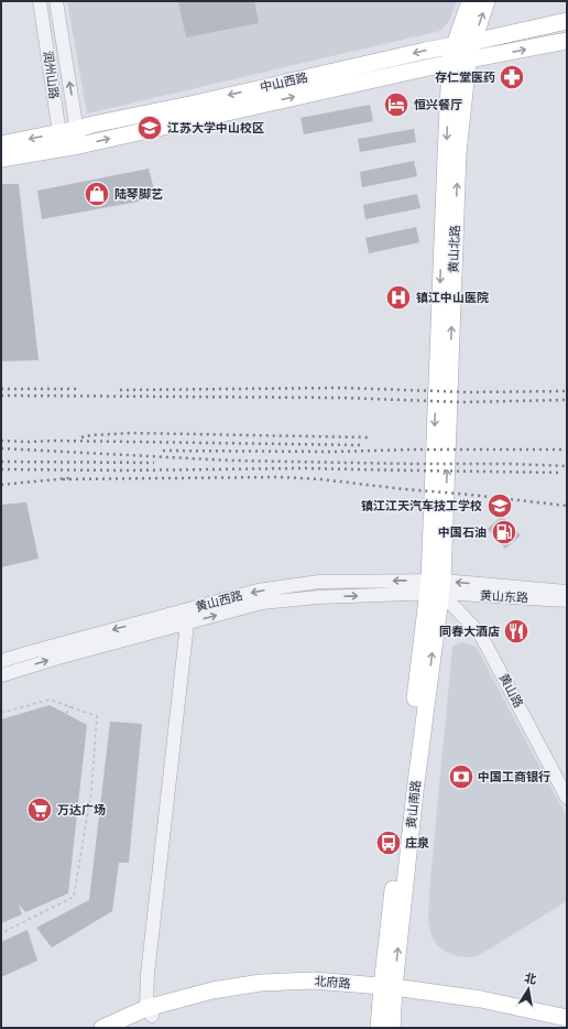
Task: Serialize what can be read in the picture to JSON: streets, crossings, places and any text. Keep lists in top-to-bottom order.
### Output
{
  "streets": {
    "main road": [
      "中山西路",
      "黄山北路",
      "黄山南路",
      "北府路"
    ],
    "street": [
      "润州山路",
      "黄山东路",
      "黄山西路",
      "黄山路"
    ]
  },
  "crossings": [
    ["润州山路", "中山西路"],
    ["中山西路", "黄山北路"],
    ["黄山北路", "黄山东路"],
    ["黄山北路", "黄山西路"],
    ["黄山北路", "黄山路"],
    ["黄山北路", "黄山南路"],
    ["黄山东路", "黄山西路"],
    ["黄山东路", "黄山路"],
    ["黄山东路", "黄山南路"],
    ["黄山西路", "黄山路"],
    ["黄山西路", "黄山南路"],
    ["黄山路", "黄山南路"],
    ["黄山南路", "北府路"]
  ],
  "places": {
    "pharmacy": ["存仁堂医药"],
    "hotel": ["恒兴餐厅"],
    "school or university": ["江苏大学中山校区", "镇江江天汽车技工学校"],
    "shop": ["陆琴脚艺"],
    "hospital": ["镇江中山医院"],
    "fuel station": ["中国石油"],
    "restaurant": ["同春大酒店"],
    "bank": ["中国工商银行"],
    "supermarket": ["万达广场"],
    "bus stop": ["庄泉"]
  },
  "north": "top"
}
